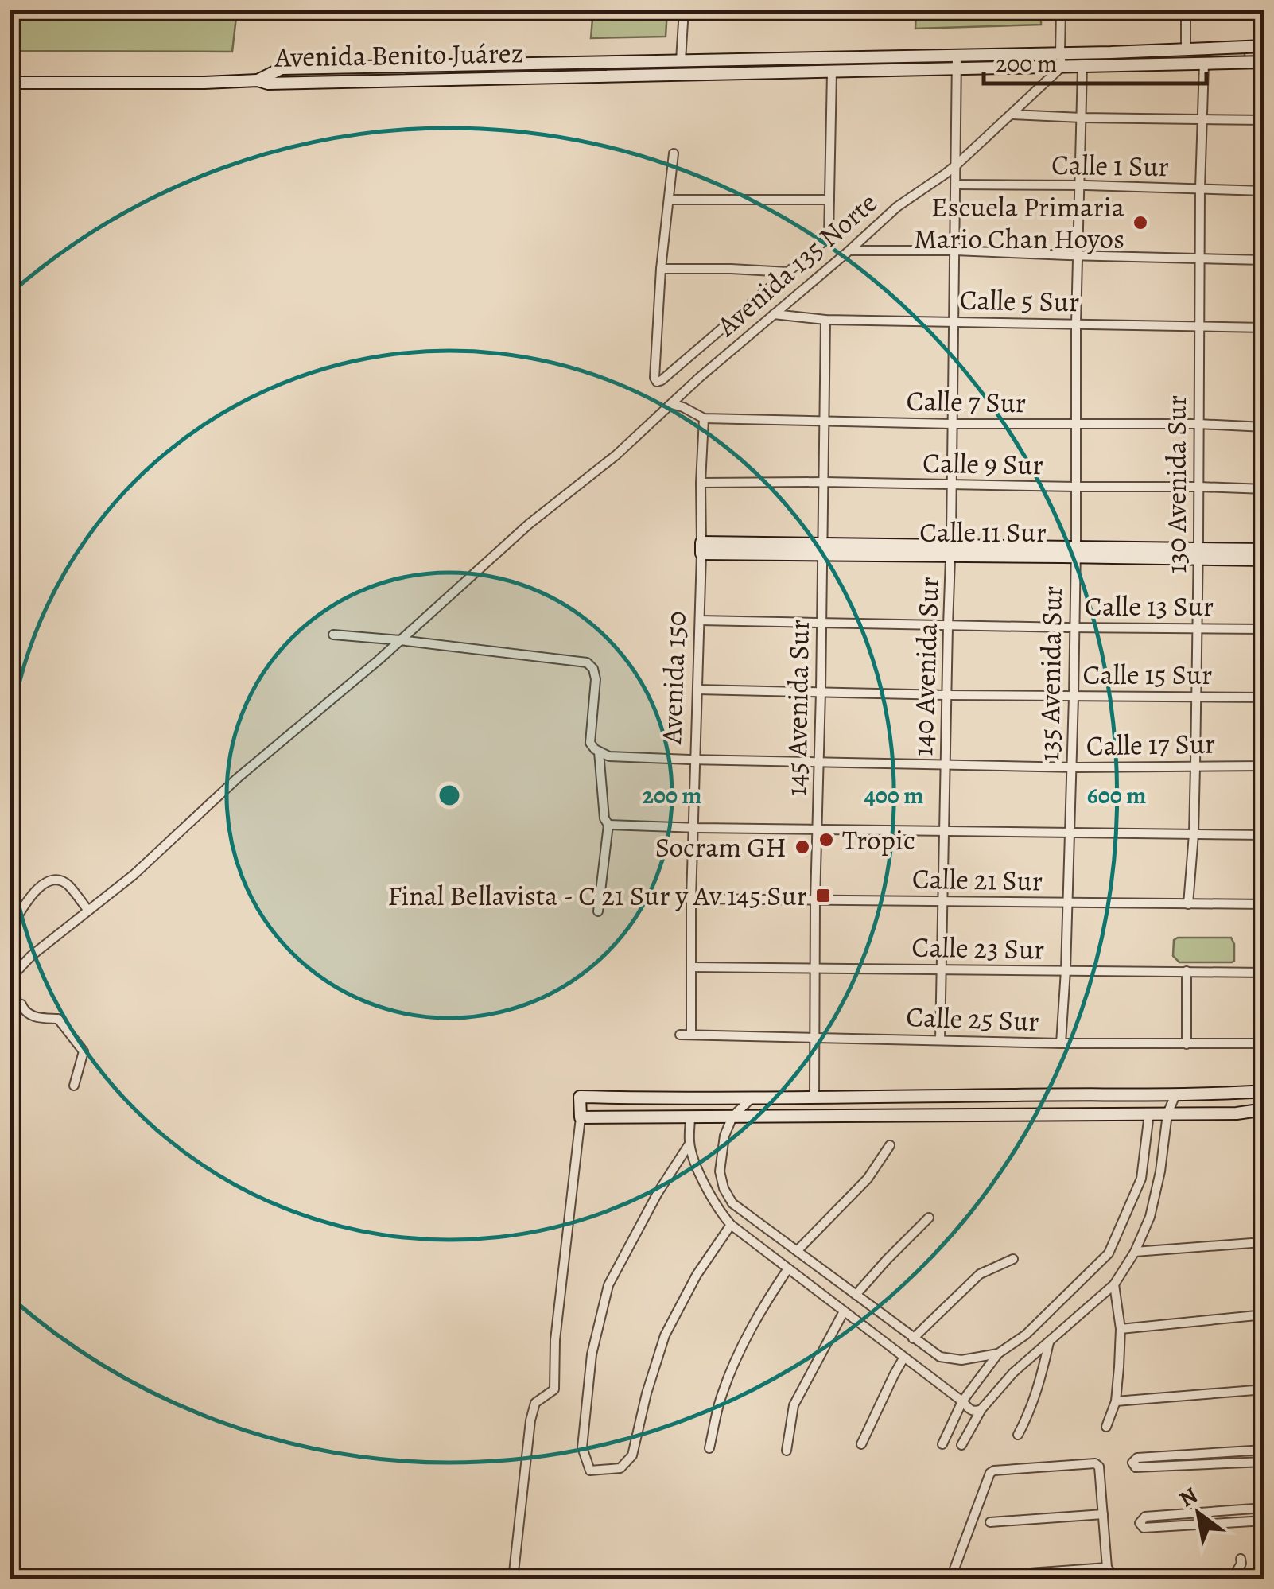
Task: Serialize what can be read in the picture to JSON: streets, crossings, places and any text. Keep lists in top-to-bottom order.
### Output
{
  "streets": {
    "main road": ["Avenida Benito Juárez", "Calle 11 Sur"],
    "street": [
      "Calle 1 Sur",
      "Avenida 135 Norte",
      "Calle 5 Sur",
      "Calle 7 Sur",
      "Calle 9 Sur",
      "130 Avenida Sur",
      "Calle 13 Sur",
      "140 Avenida Sur",
      "135 Avenida Sur",
      "Calle 15 Sur",
      "Avenida 150",
      "145 Avenida Sur",
      "Calle 17 Sur",
      "Calle 21 Sur",
      "Calle 23 Sur",
      "Calle 25 Sur"
    ]
  },
  "crossings": [
    ["Avenida Benito Juárez", "Avenida 135 Norte"],
    ["Avenida Benito Juárez", "130 Avenida Sur"],
    ["Avenida Benito Juárez", "140 Avenida Sur"],
    ["Avenida Benito Juárez", "135 Avenida Sur"],
    ["Calle 1 Sur", "130 Avenida Sur"],
    ["Calle 1 Sur", "140 Avenida Sur"],
    ["Calle 1 Sur", "135 Avenida Sur"],
    ["Avenida 135 Norte", "Calle 5 Sur"],
    ["Avenida 135 Norte", "Calle 7 Sur"],
    ["Avenida 135 Norte", "140 Avenida Sur"],
    ["Calle 5 Sur", "130 Avenida Sur"],
    ["Calle 5 Sur", "140 Avenida Sur"],
    ["Calle 5 Sur", "135 Avenida Sur"],
    ["Calle 5 Sur", "145 Avenida Sur"],
    ["Calle 7 Sur", "130 Avenida Sur"],
    ["Calle 7 Sur", "140 Avenida Sur"],
    ["Calle 7 Sur", "135 Avenida Sur"],
    ["Calle 7 Sur", "Avenida 150"],
    ["Calle 7 Sur", "145 Avenida Sur"],
    ["Calle 9 Sur", "130 Avenida Sur"],
    ["Calle 9 Sur", "140 Avenida Sur"],
    ["Calle 9 Sur", "135 Avenida Sur"],
    ["Calle 9 Sur", "Avenida 150"],
    ["Calle 9 Sur", "145 Avenida Sur"],
    ["130 Avenida Sur", "Calle 11 Sur"],
    ["130 Avenida Sur", "Calle 13 Sur"],
    ["130 Avenida Sur", "Calle 15 Sur"],
    ["130 Avenida Sur", "Calle 17 Sur"],
    ["130 Avenida Sur", "Calle 21 Sur"],
    ["Calle 11 Sur", "140 Avenida Sur"],
    ["Calle 11 Sur", "135 Avenida Sur"],
    ["Calle 11 Sur", "Avenida 150"],
    ["Calle 11 Sur", "145 Avenida Sur"],
    ["Calle 13 Sur", "140 Avenida Sur"],
    ["Calle 13 Sur", "135 Avenida Sur"],
    ["Calle 13 Sur", "Avenida 150"],
    ["Calle 13 Sur", "145 Avenida Sur"],
    ["140 Avenida Sur", "Calle 15 Sur"],
    ["140 Avenida Sur", "Calle 17 Sur"],
    ["140 Avenida Sur", "Calle 21 Sur"],
    ["140 Avenida Sur", "Calle 23 Sur"],
    ["140 Avenida Sur", "Calle 25 Sur"],
    ["135 Avenida Sur", "Calle 15 Sur"],
    ["135 Avenida Sur", "Calle 17 Sur"],
    ["135 Avenida Sur", "Calle 21 Sur"],
    ["135 Avenida Sur", "Calle 23 Sur"],
    ["135 Avenida Sur", "Calle 25 Sur"],
    ["Calle 15 Sur", "Avenida 150"],
    ["Calle 15 Sur", "145 Avenida Sur"],
    ["Avenida 150", "Calle 17 Sur"],
    ["Avenida 150", "Calle 21 Sur"],
    ["Avenida 150", "Calle 23 Sur"],
    ["Avenida 150", "Calle 25 Sur"],
    ["145 Avenida Sur", "Calle 17 Sur"],
    ["145 Avenida Sur", "Calle 21 Sur"],
    ["145 Avenida Sur", "Calle 23 Sur"],
    ["145 Avenida Sur", "Calle 25 Sur"]
  ],
  "places": {
    "other": ["Escuela Primaria Mario Chan Hoyos", "Tropic", "Socram GH"],
    "transit": ["Final Bellavista - C 21 Sur y Av 145 Sur"]
  },
  "scale_bar": "200 m",
  "north": "top left",
  "rings": ["200 m", "400 m", "600 m"]
}
